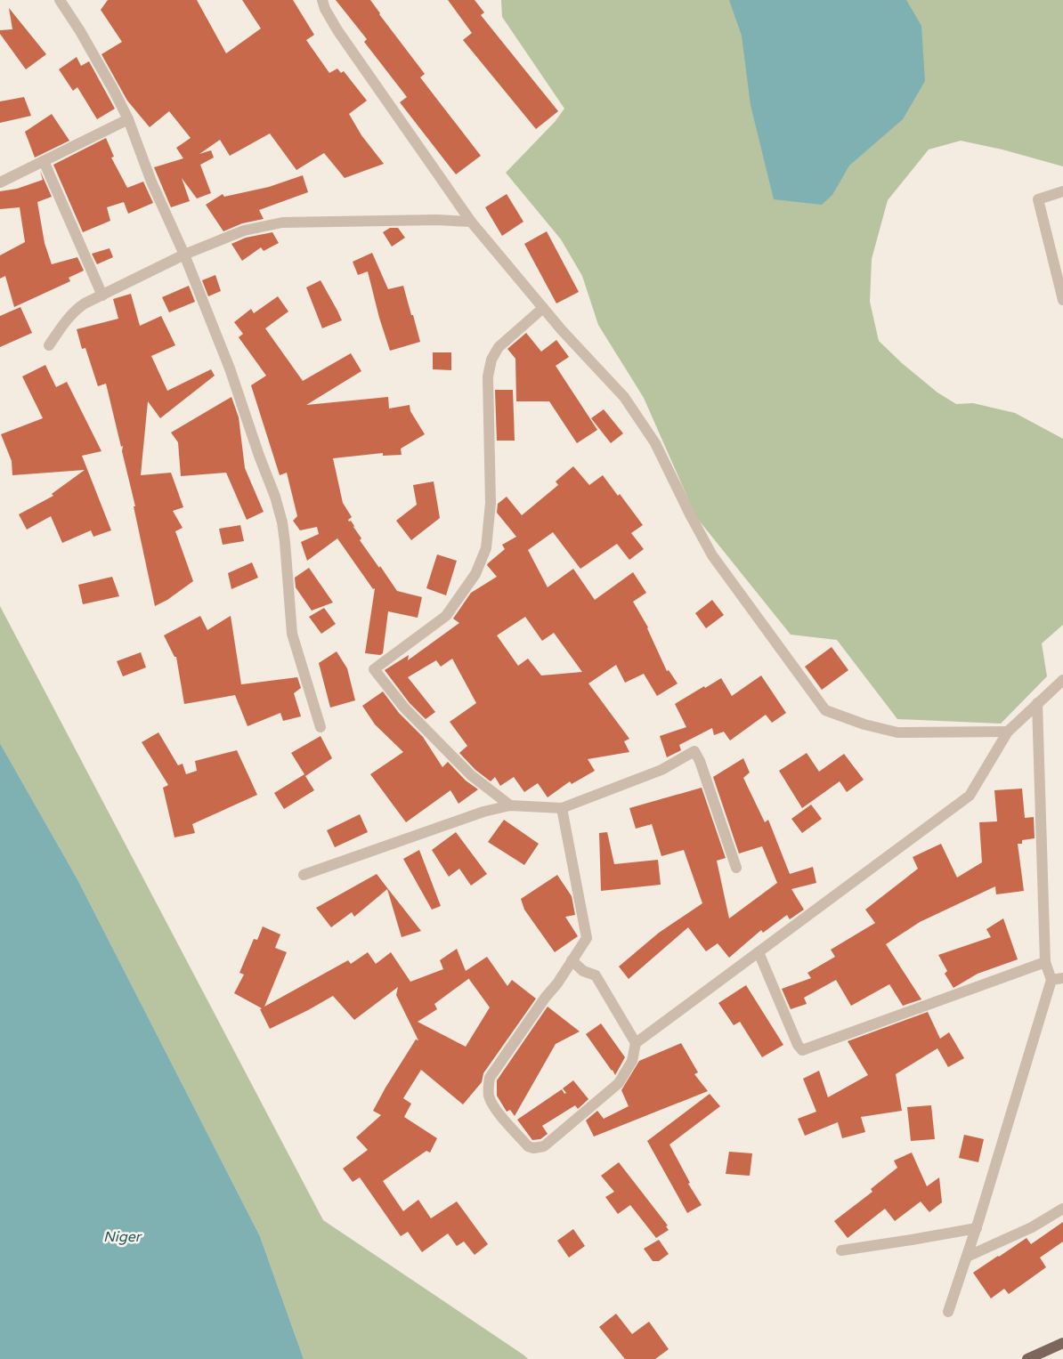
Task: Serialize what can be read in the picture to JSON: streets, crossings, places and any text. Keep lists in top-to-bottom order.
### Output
{
  "water": ["Niger"]
}
